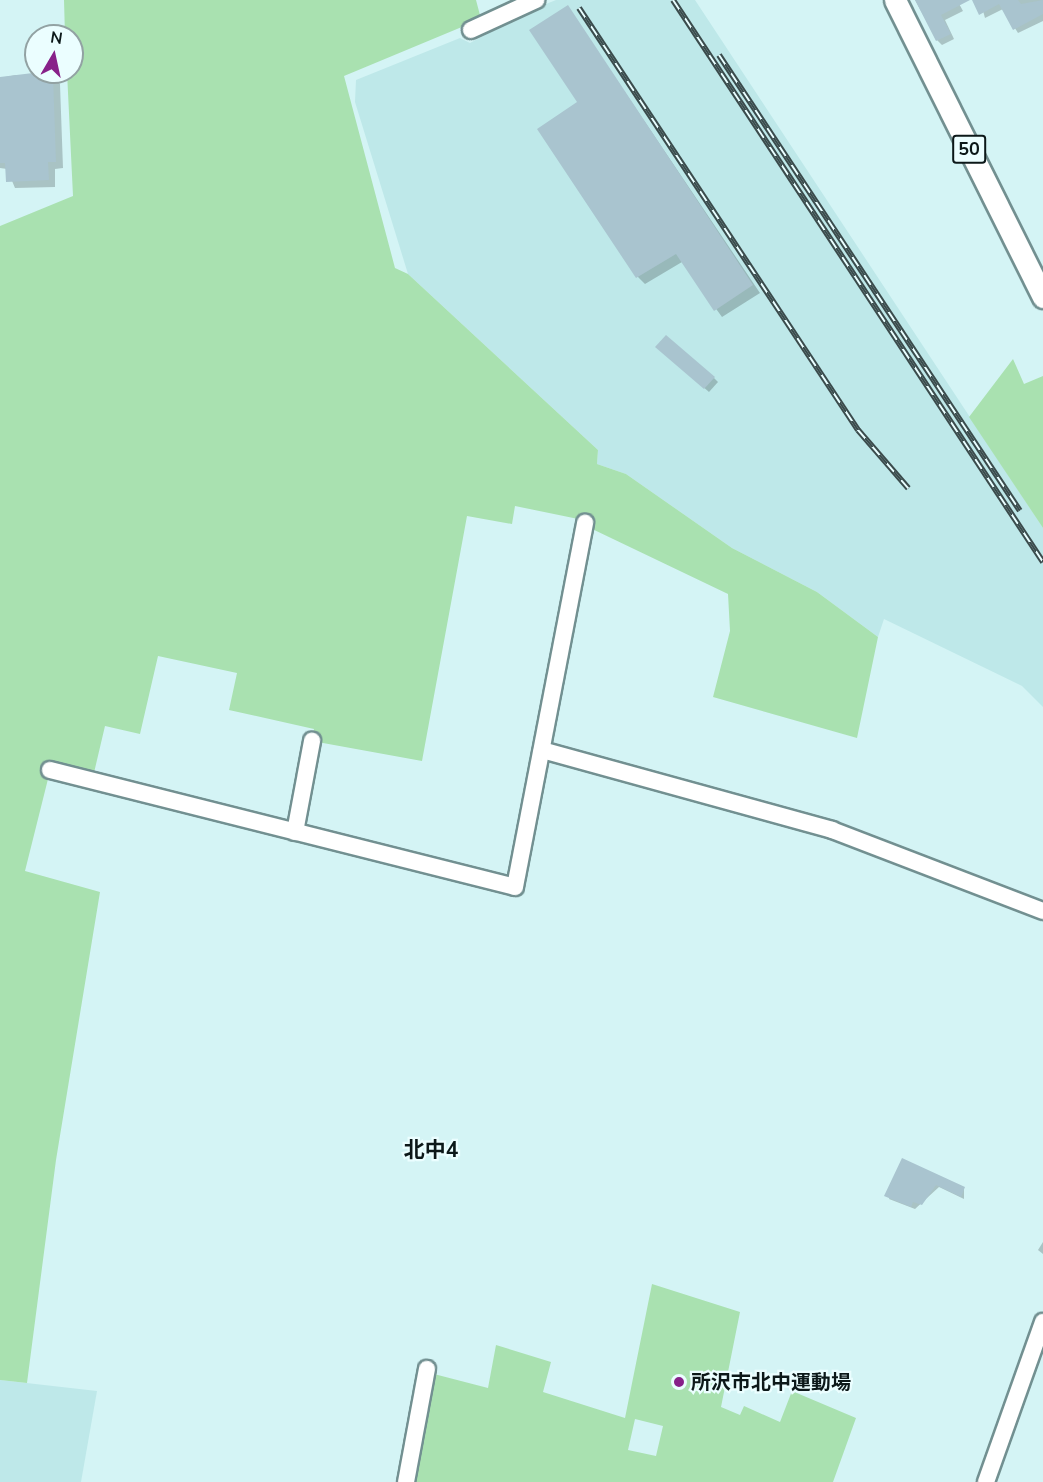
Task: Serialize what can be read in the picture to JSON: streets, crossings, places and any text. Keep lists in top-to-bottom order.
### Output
{
  "streets": {
    "main road": ["50"]
  },
  "districts": ["北中4"],
  "places": ["所沢市北中運動場"],
  "north": "top"
}
